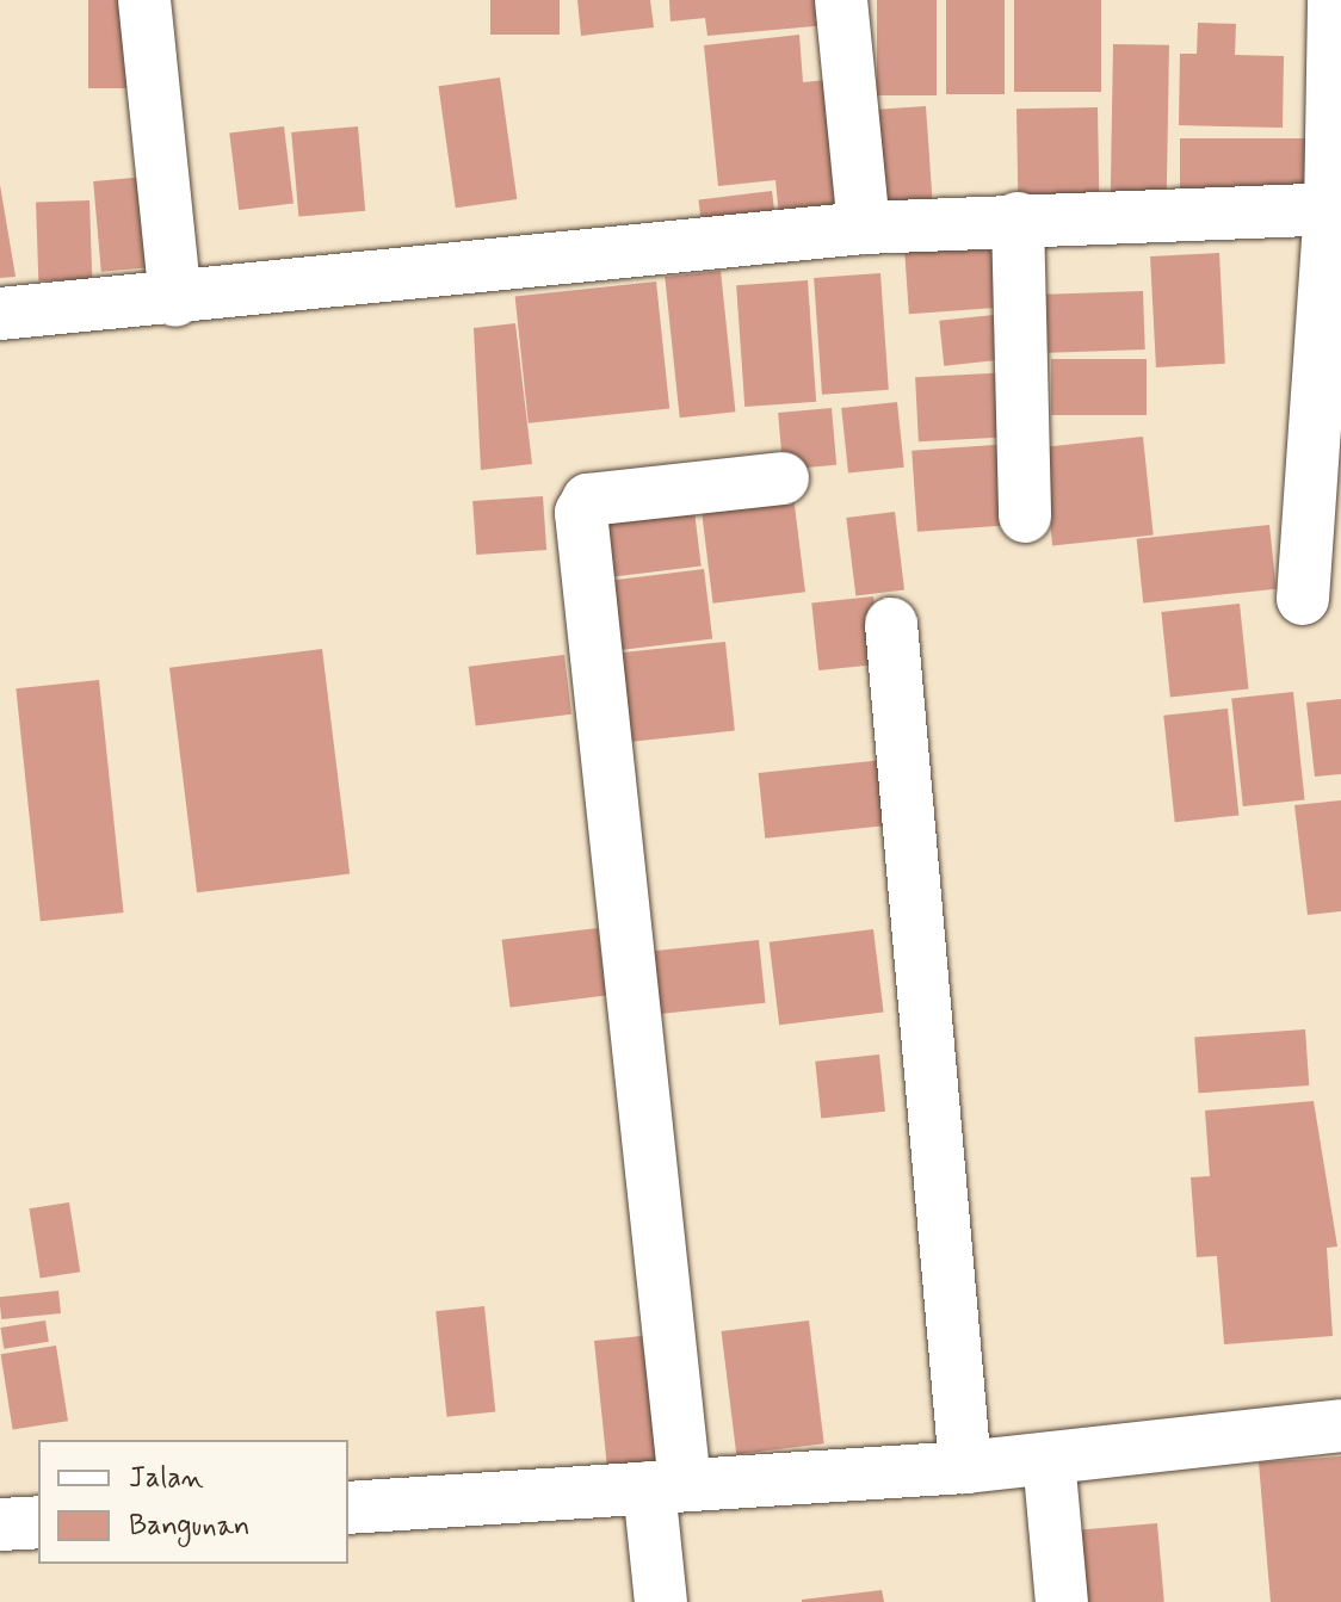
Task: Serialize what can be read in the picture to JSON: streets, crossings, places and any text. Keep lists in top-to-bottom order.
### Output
{
  "legend": ["Jalan", "Bangunan"]
}
